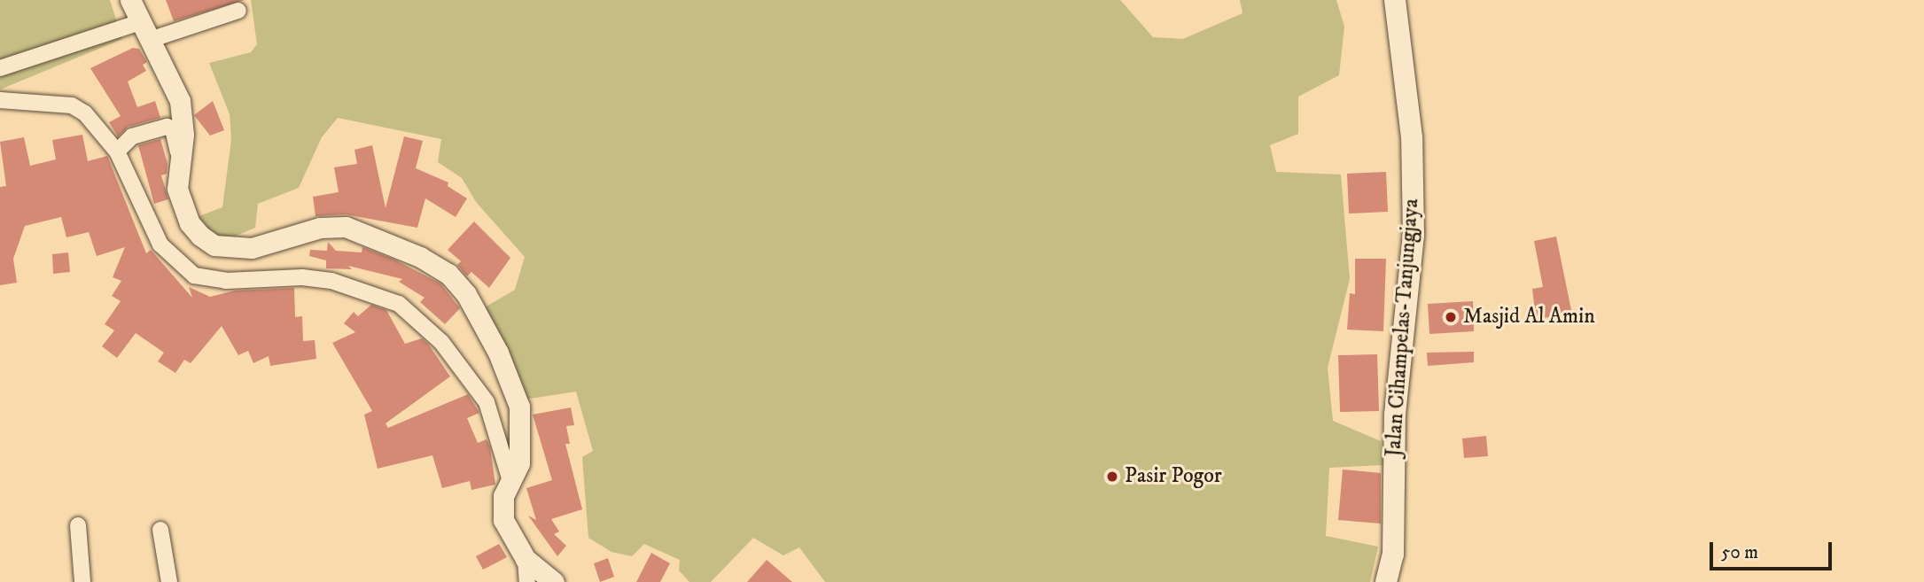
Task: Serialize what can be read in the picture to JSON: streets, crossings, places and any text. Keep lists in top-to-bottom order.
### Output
{
  "streets": {
    "main road": ["Jalan Cihampelas-Tanjungjaya"]
  },
  "places": ["Masjid Al Amin", "Pasir Pogor"],
  "scale_bar": "50 m"
}
